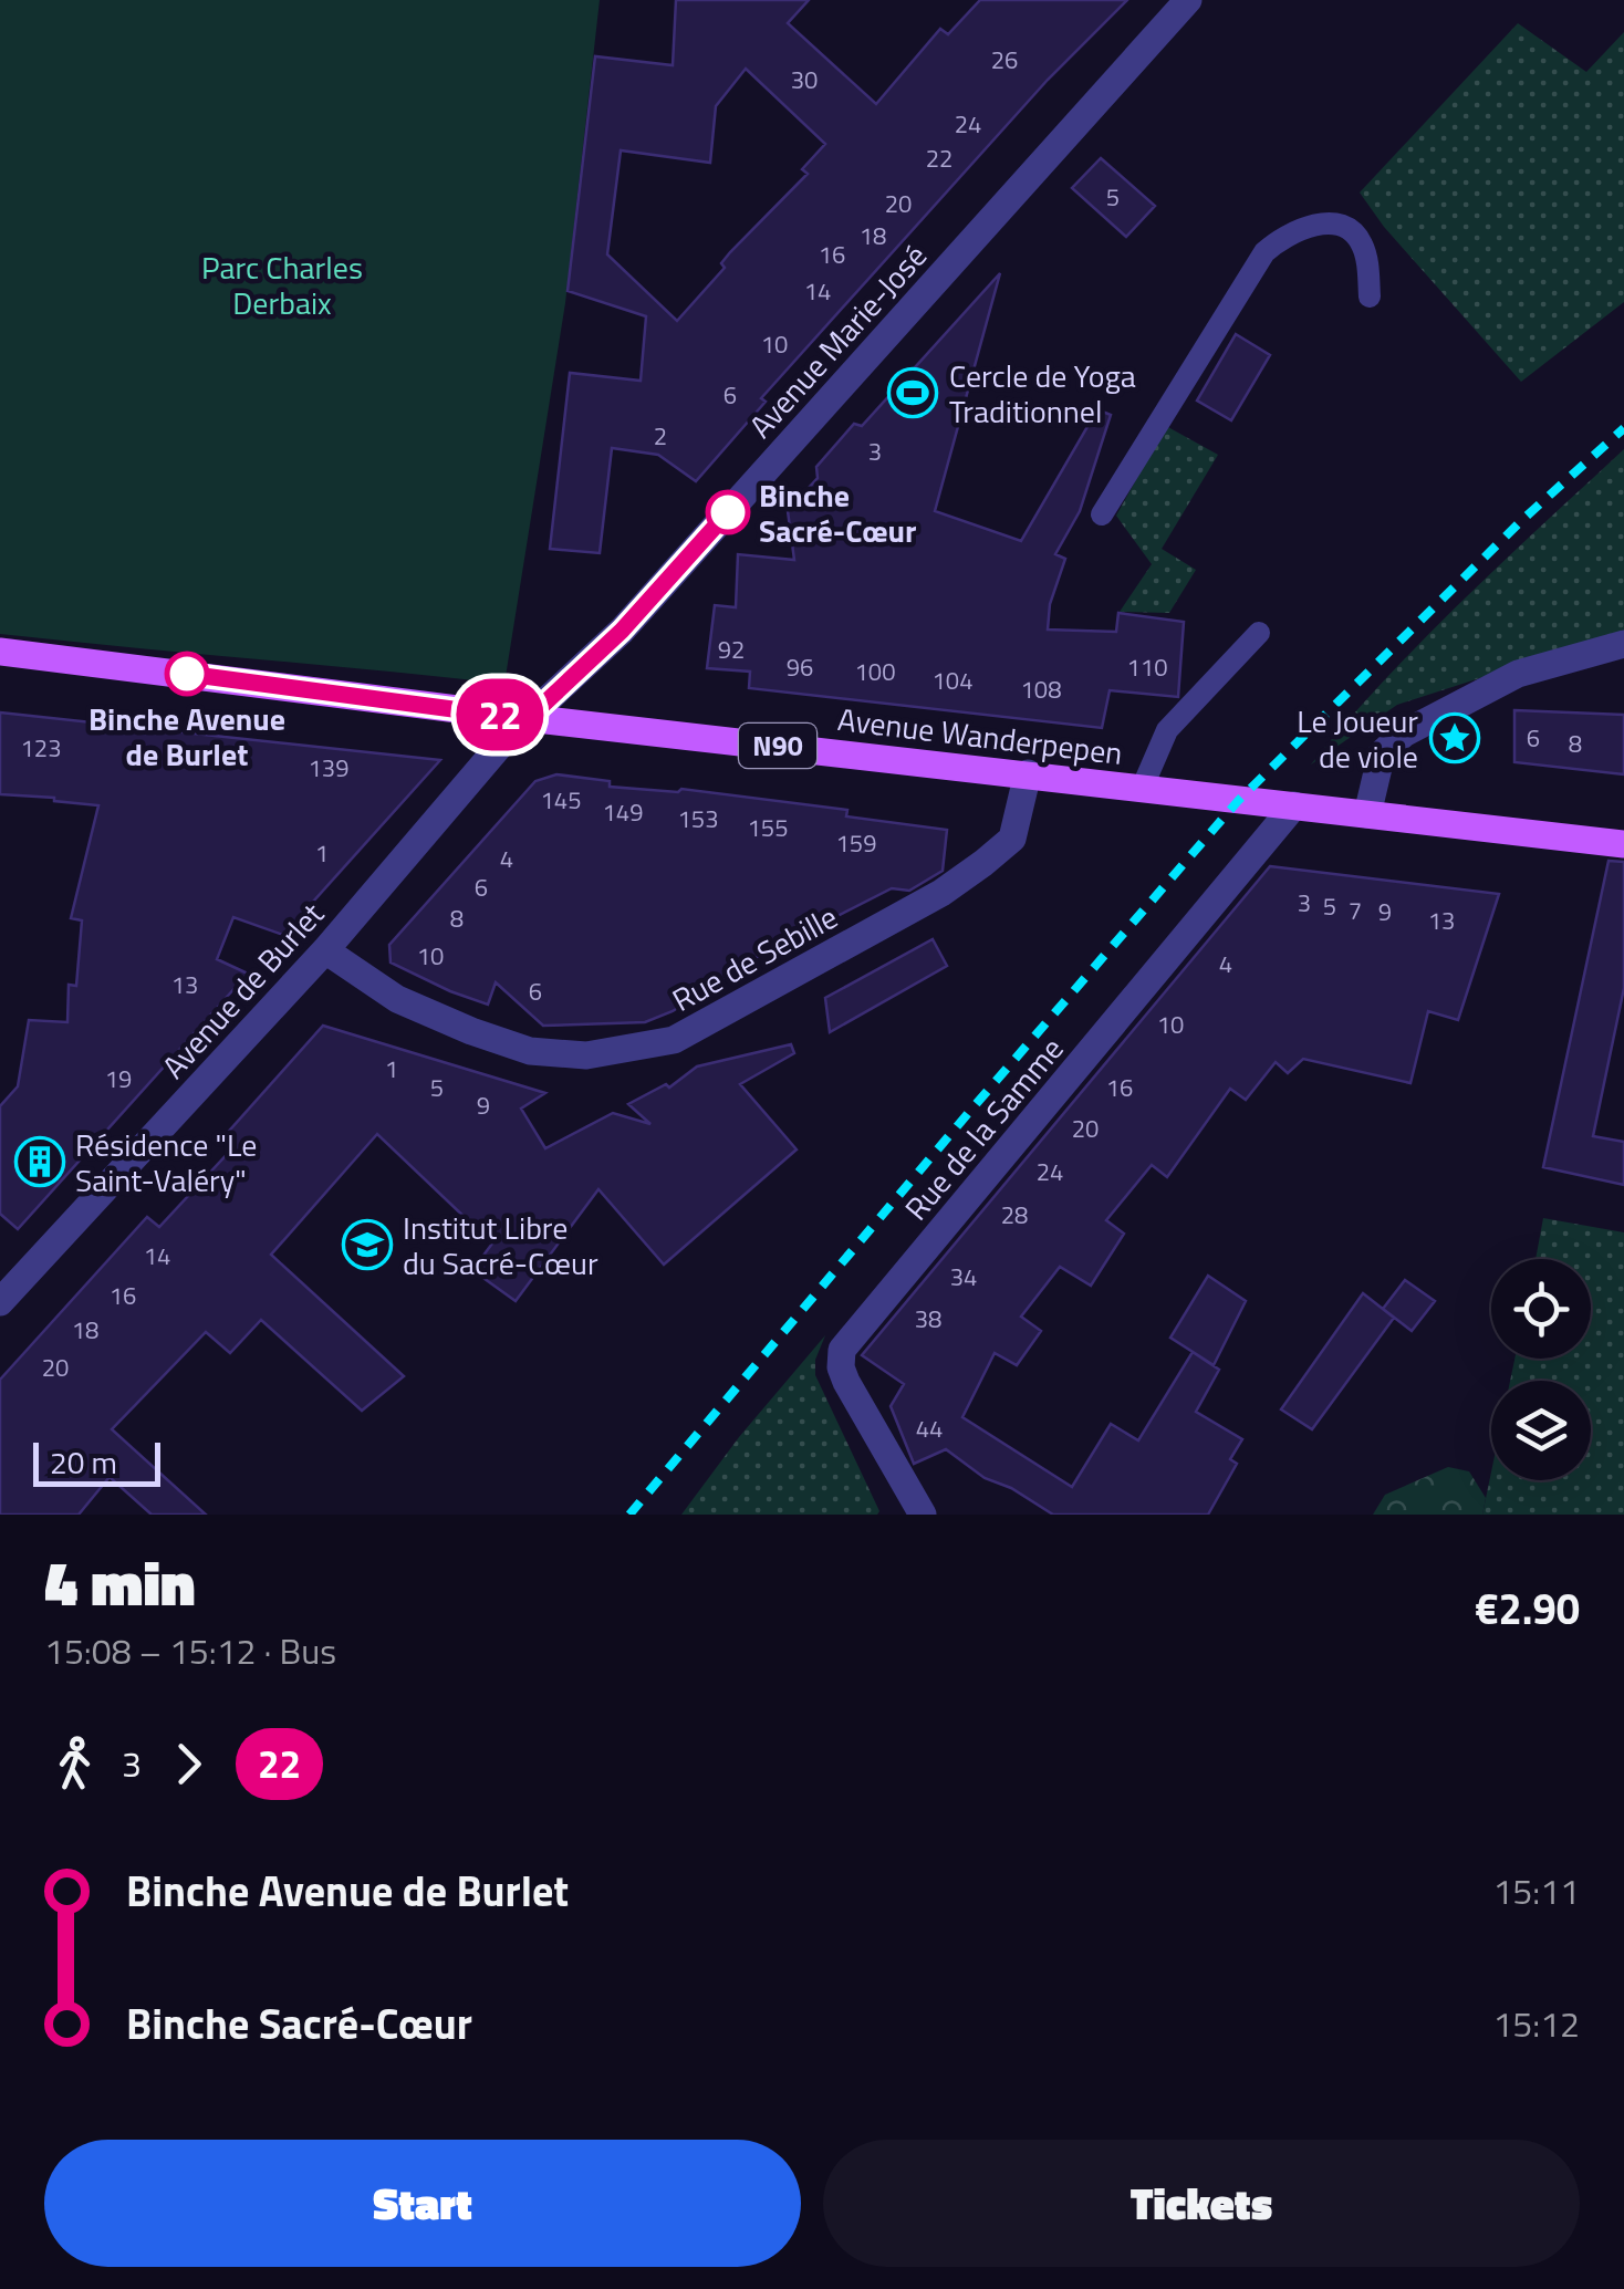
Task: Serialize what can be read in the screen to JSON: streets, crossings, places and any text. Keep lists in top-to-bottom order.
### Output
{
  "streets": {
    "main road": ["Avenue Wanderpepen", "N90"],
    "street": [
      "Avenue Marie-José",
      "Rue de Sebille",
      "Avenue de Burlet",
      "Rue de la Samme"
    ]
  },
  "crossings": [
    ["Avenue Marie-José", "Avenue Wanderpepen"],
    ["Avenue Marie-José", "Avenue de Burlet"],
    ["Avenue Wanderpepen", "N90"],
    ["Avenue Wanderpepen", "Rue de Sebille"],
    ["Avenue Wanderpepen", "Avenue de Burlet"],
    ["Avenue Wanderpepen", "Rue de la Samme"],
    ["N90", "Rue de la Samme"],
    ["Rue de Sebille", "Avenue de Burlet"]
  ],
  "parks": ["Parc Charles Derbaix"],
  "places": {
    "sports": ["Cercle de Yoga Traditionnel"],
    "other": ["Binche Sacré-Cœur", "Binche Avenue de Burlet"],
    "place": ["Le Joueur de viole"],
    "building": ["Résidence \"Le Saint-Valéry\""],
    "school or university": ["Institut Libre du Sacré-Cœur"]
  },
  "lines": ["bus line 22"],
  "house_numbers": [
    "26",
    "30",
    "24",
    "22",
    "5",
    "20",
    "18",
    "16",
    "14",
    "10",
    "6",
    "2",
    "3",
    "92",
    "96",
    "110",
    "100",
    "104",
    "108",
    "6",
    "8",
    "123",
    "139",
    "145",
    "149",
    "153",
    "155",
    "159",
    "1",
    "4",
    "6",
    "3",
    "5",
    "7",
    "9",
    "8",
    "13",
    "10",
    "4",
    "13",
    "6",
    "10",
    "1",
    "19",
    "5",
    "16",
    "9",
    "20",
    "24",
    "28",
    "14",
    "34",
    "16",
    "38",
    "18",
    "20",
    "44"
  ],
  "scale_bar": "20 m",
  "page": {
    "on_map": "22",
    "scale": "20 m",
    "heading": ["4 min", "15:08 – 15:12 · Bus", "€2.90"],
    "legs": ["3", "22"],
    "list": [
      {
        "name": "Binche Avenue de Burlet",
        "value": "15:11"
      },
      {
        "name": "Binche Sacré-Cœur",
        "value": "15:12"
      }
    ],
    "buttons": ["Start", "Tickets"]
  }
}
